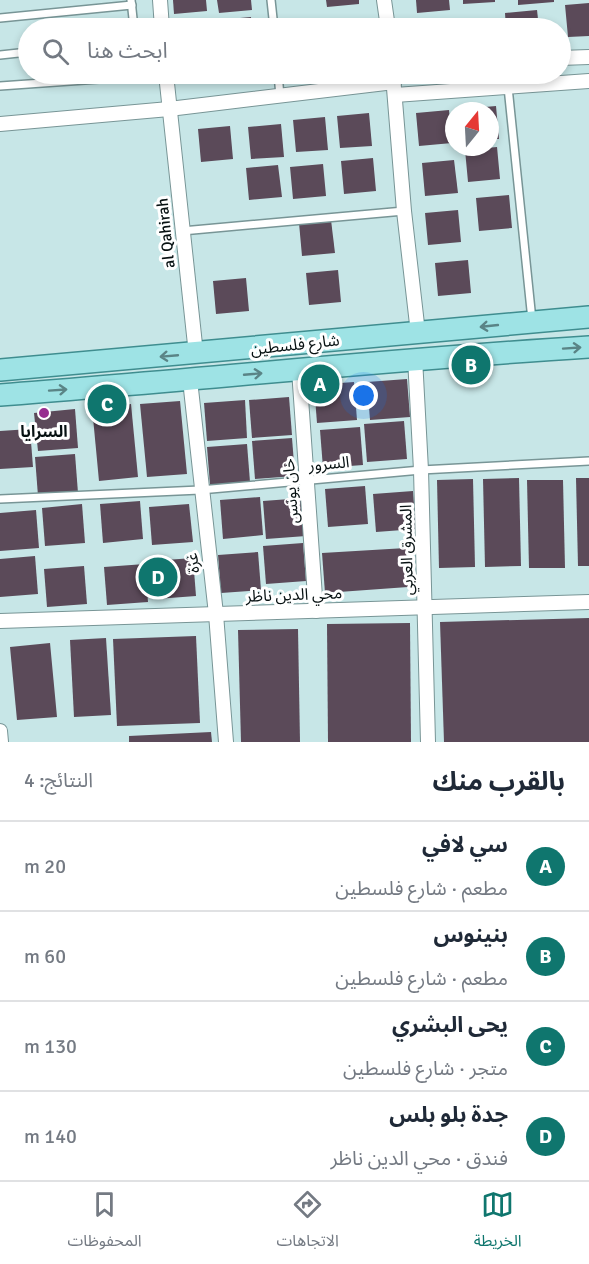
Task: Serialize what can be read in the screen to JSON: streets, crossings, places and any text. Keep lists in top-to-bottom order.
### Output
{
  "streets": {
    "main road": ["شارع فلسطين"],
    "street": [
      "al Qahirah",
      "خان يونس",
      "المشرق العربي",
      "غزة",
      "محي الدين ناظر"
    ],
    "lane": ["السرور"]
  },
  "crossings": [
    ["al Qahirah", "شارع فلسطين"],
    ["شارع فلسطين", "خان يونس"],
    ["شارع فلسطين", "المشرق العربي"],
    ["شارع فلسطين", "غزة"],
    ["السرور", "خان يونس"],
    ["السرور", "المشرق العربي"],
    ["السرور", "غزة"],
    ["خان يونس", "محي الدين ناظر"],
    ["المشرق العربي", "محي الدين ناظر"],
    ["غزة", "محي الدين ناظر"]
  ],
  "places": ["السرايا"],
  "north": "top",
  "page": {
    "search": "ابحث هنا",
    "pins": [
      "B",
      "A",
      "C",
      "D"
    ],
    "heading": ["بالقرب منك", "النتائج: 4"],
    "list": [
      {
        "mark": "A",
        "name": "سي لافي",
        "note": "مطعم · شارع فلسطين",
        "value": "20 m"
      },
      {
        "mark": "B",
        "name": "بنينوس",
        "note": "مطعم · شارع فلسطين",
        "value": "60 m"
      },
      {
        "mark": "C",
        "name": "يحى البشري",
        "note": "متجر · شارع فلسطين",
        "value": "130 m"
      },
      {
        "mark": "D",
        "name": "جدة بلو بلس",
        "note": "فندق · محي الدين ناظر",
        "value": "140 m"
      }
    ],
    "nav": ["الخريطة", "الاتجاهات", "المحفوظات"]
  }
}
